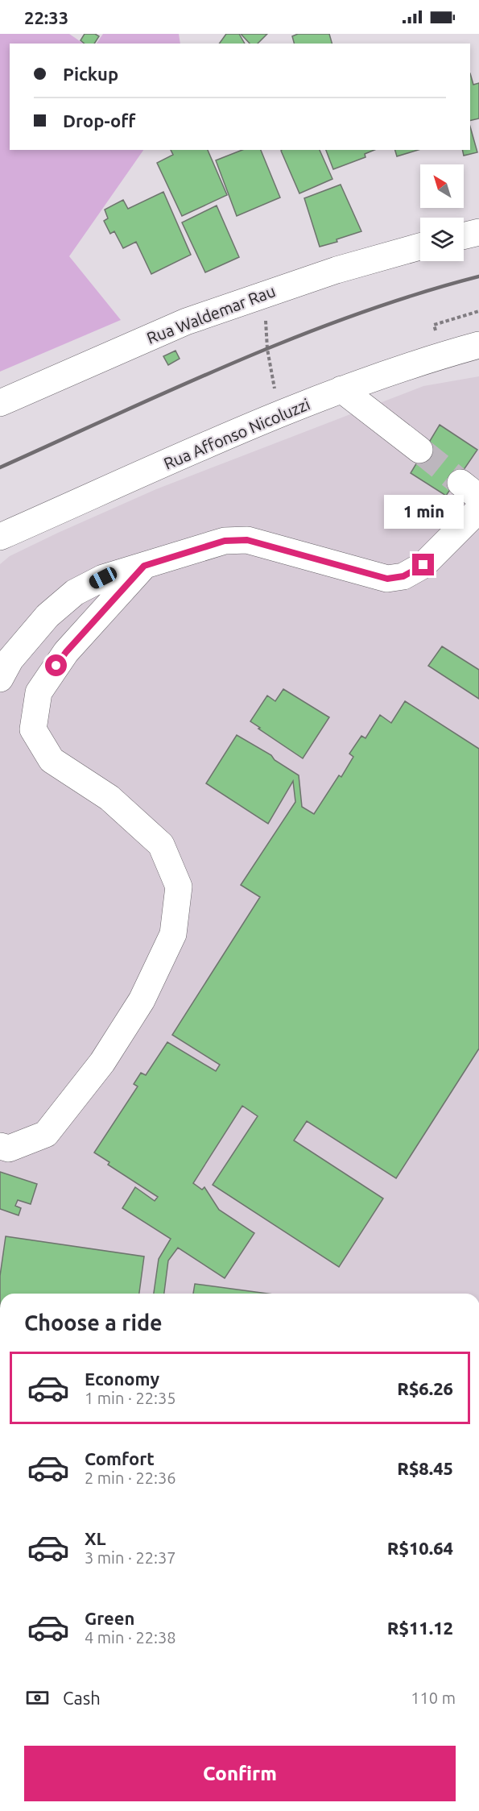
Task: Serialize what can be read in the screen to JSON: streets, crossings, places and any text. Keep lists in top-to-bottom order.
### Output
{
  "streets": {
    "street": ["Rua Waldemar Rau", "Rua Affonso Nicoluzzi"]
  },
  "north": "top left",
  "page": {
    "status": "22:33",
    "banner": ["Pickup", "Drop-off"],
    "bubble": "1 min",
    "heading": "Choose a ride",
    "list": [
      {
        "name": "Economy",
        "note": "1 min · 22:35",
        "value": "R$6.26"
      },
      {
        "name": "Comfort",
        "note": "2 min · 22:36",
        "value": "R$8.45"
      },
      {
        "name": "XL",
        "note": "3 min · 22:37",
        "value": "R$10.64"
      },
      {
        "name": "Green",
        "note": "4 min · 22:38",
        "value": "R$11.12"
      }
    ],
    "pay": ["Cash", "110 m"],
    "buttons": "Confirm"
  }
}
